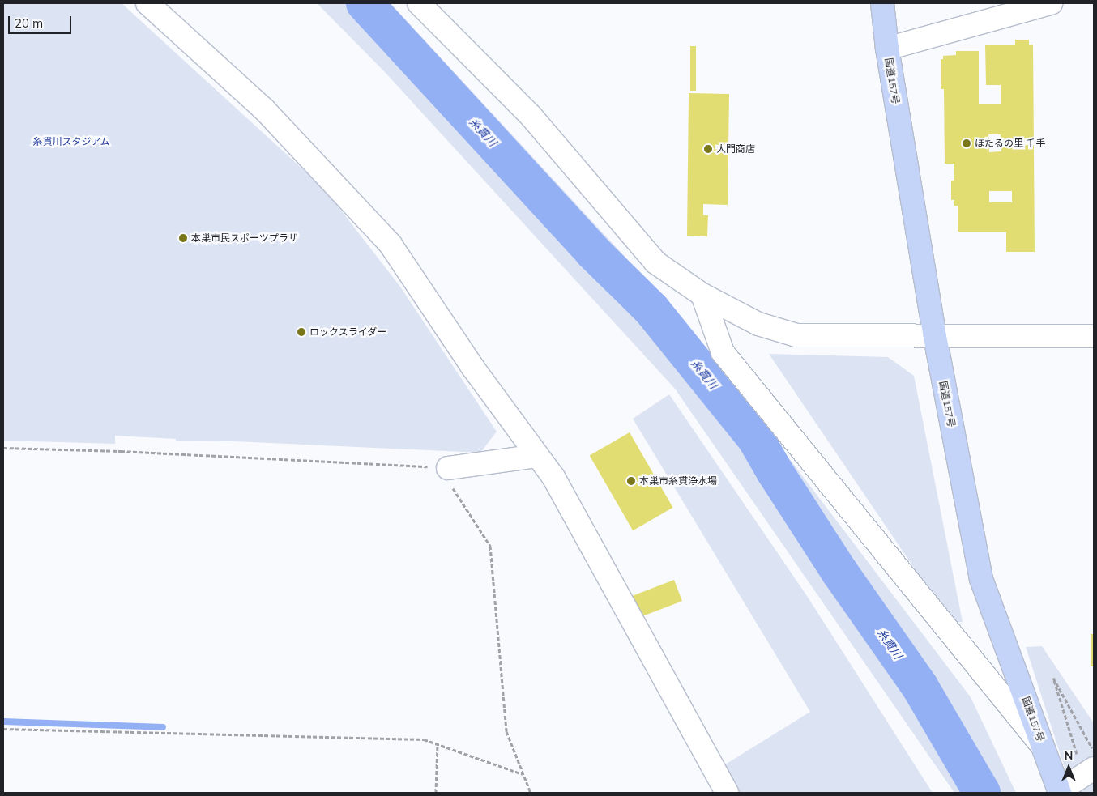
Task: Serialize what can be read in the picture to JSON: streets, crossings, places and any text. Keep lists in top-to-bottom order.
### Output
{
  "streets": {
    "highway": ["国道157号"]
  },
  "water": ["糸貫川"],
  "parks": ["糸貫川スタジアム"],
  "places": [
    "ほたるの里 千手",
    "大門商店",
    "本巣市民スポーツプラザ",
    "ロックスライダー",
    "本巣市糸貫浄水場"
  ],
  "scale_bar": "20 m",
  "north": "top"
}
